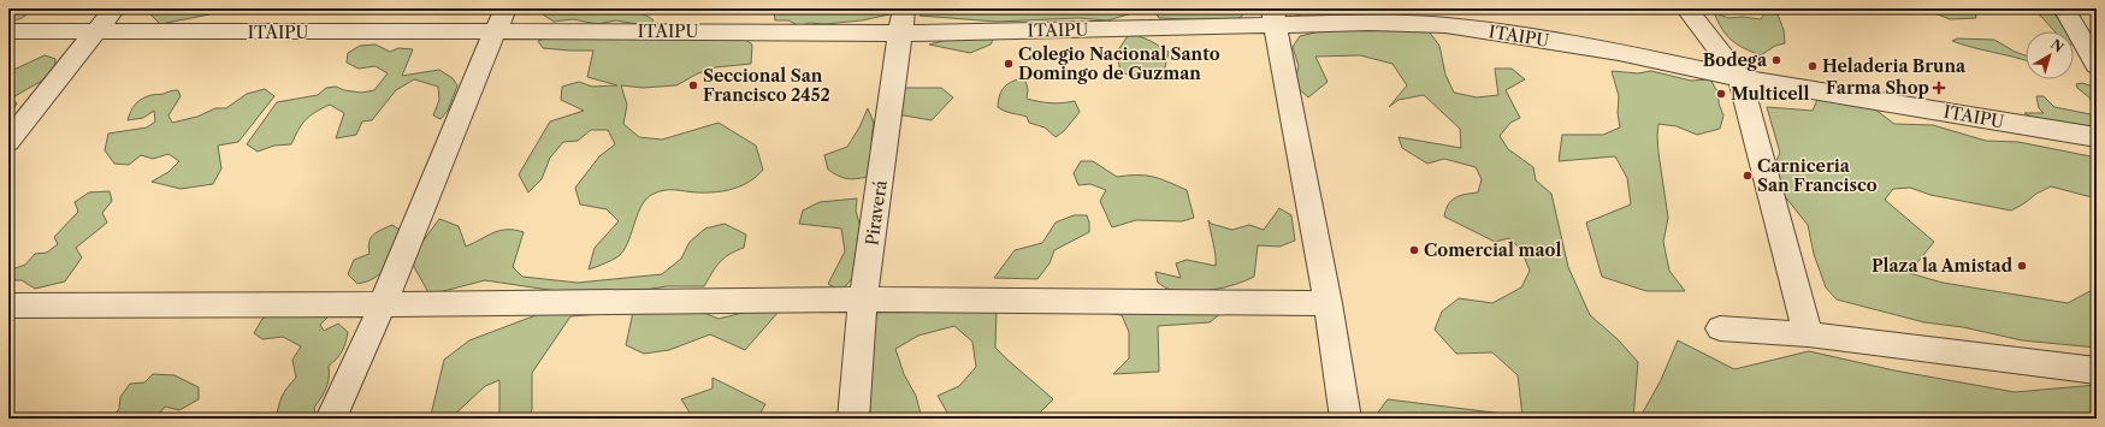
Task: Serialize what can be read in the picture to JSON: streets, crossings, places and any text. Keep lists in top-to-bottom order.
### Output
{
  "streets": {
    "street": ["ITAIPU", "Piraverá"]
  },
  "crossings": [
    ["ITAIPU", "Piraverá"]
  ],
  "places": {
    "other": [
      "Bodega",
      "Colegio Nacional Santo Domingo de Guzman",
      "Heladeria Bruna",
      "Seccional San Francisco 2452",
      "Multicell",
      "Carniceria San Francisco",
      "Comercial maol",
      "Plaza la Amistad"
    ],
    "health": ["Farma Shop"]
  },
  "north": "top right"
}
